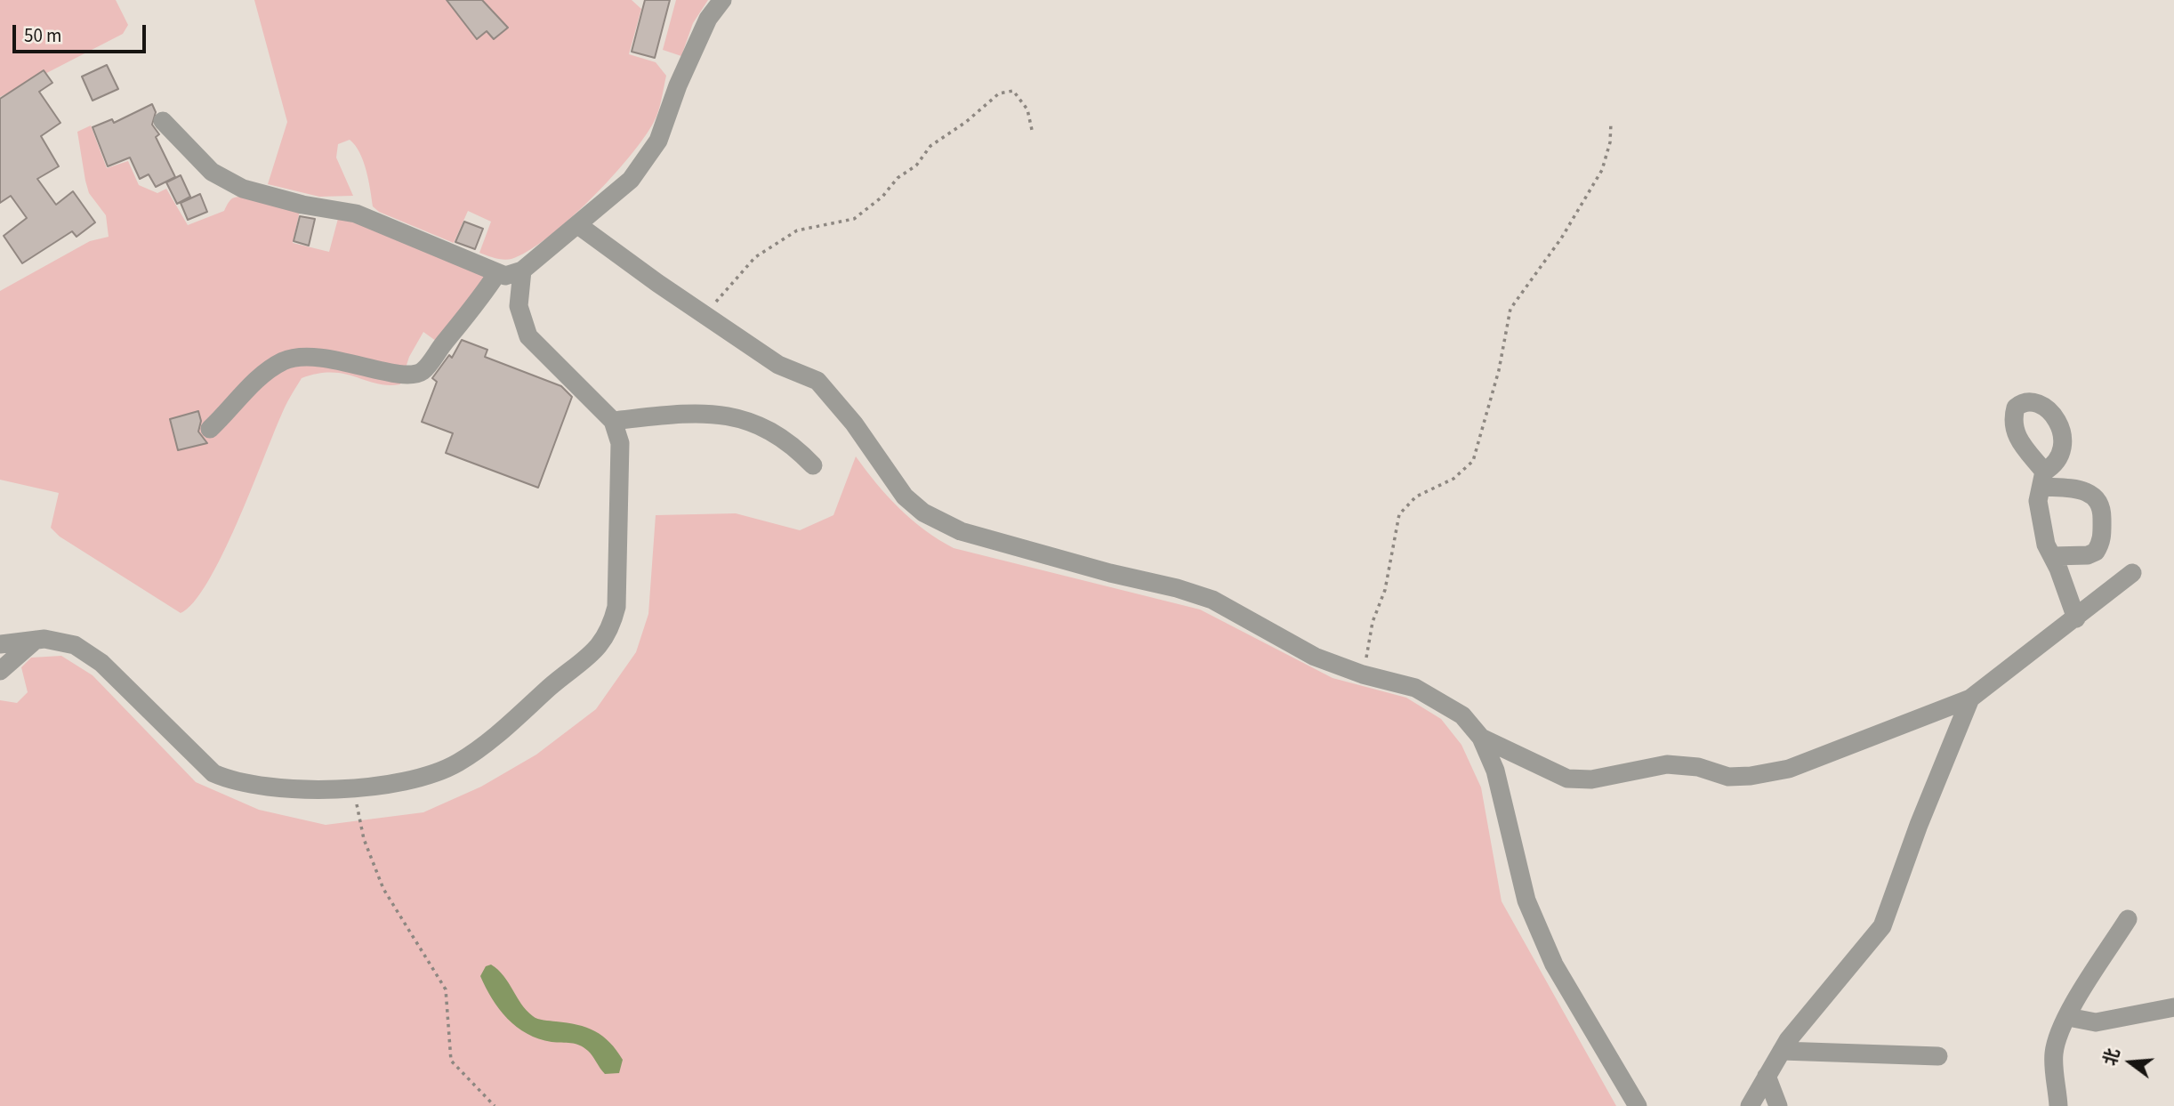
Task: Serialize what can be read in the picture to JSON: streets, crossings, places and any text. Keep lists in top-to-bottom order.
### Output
{
  "scale_bar": "50 m",
  "north": "left"
}
